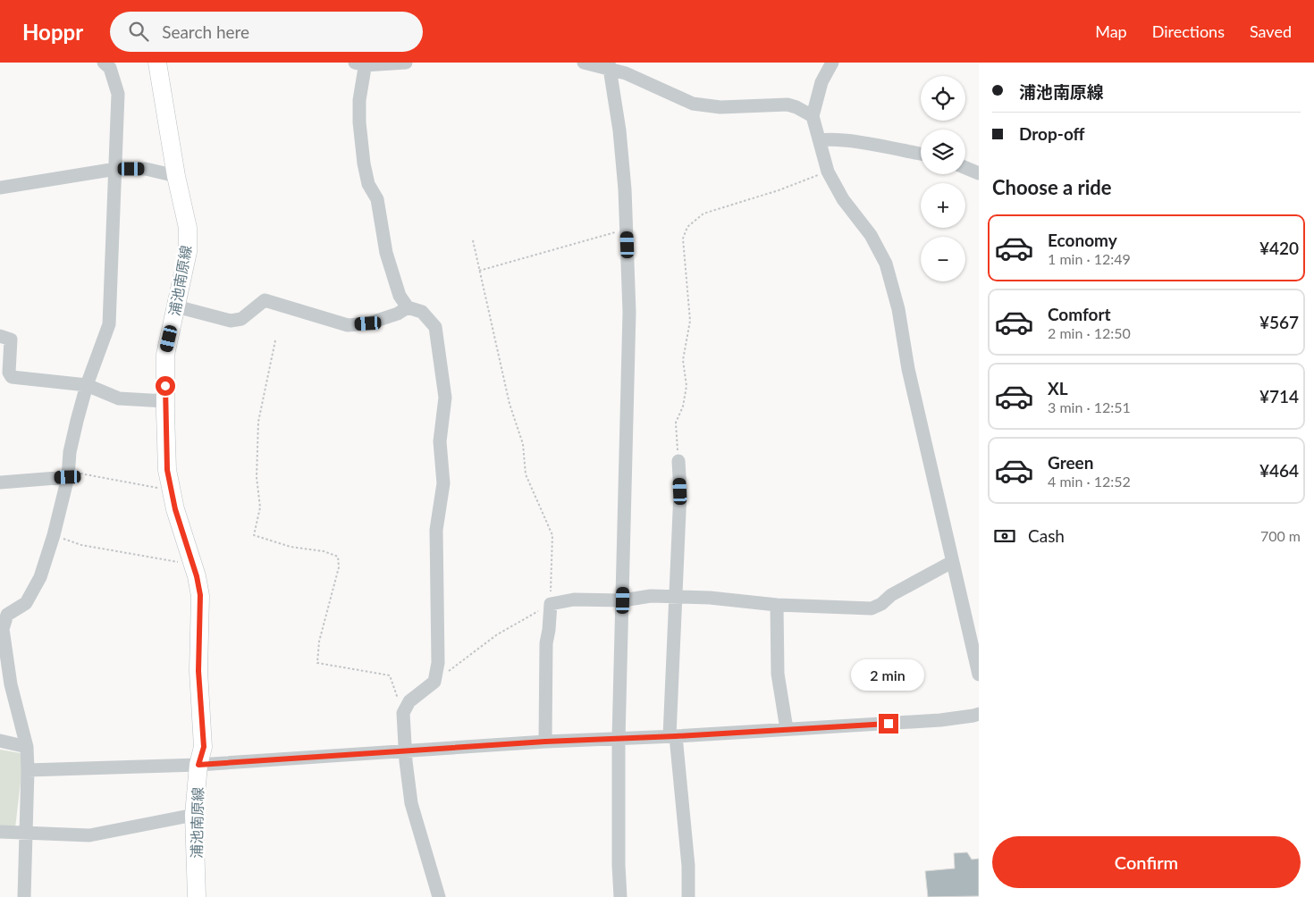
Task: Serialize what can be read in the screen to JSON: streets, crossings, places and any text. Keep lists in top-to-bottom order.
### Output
{
  "streets": {
    "main road": ["浦池南原線"]
  },
  "page": {
    "header": "Hoppr",
    "search": "Search here",
    "nav": ["Map", "Directions", "Saved"],
    "banner": ["浦池南原線", "Drop-off"],
    "map_buttons": ["+", "−"],
    "heading": "Choose a ride",
    "list": [
      {
        "name": "Economy",
        "note": "1 min · 12:49",
        "value": "¥420"
      },
      {
        "name": "Comfort",
        "note": "2 min · 12:50",
        "value": "¥567"
      },
      {
        "name": "XL",
        "note": "3 min · 12:51",
        "value": "¥714"
      },
      {
        "name": "Green",
        "note": "4 min · 12:52",
        "value": "¥464"
      }
    ],
    "pay": ["Cash", "700 m"],
    "bubble": "2 min",
    "buttons": "Confirm"
  }
}
